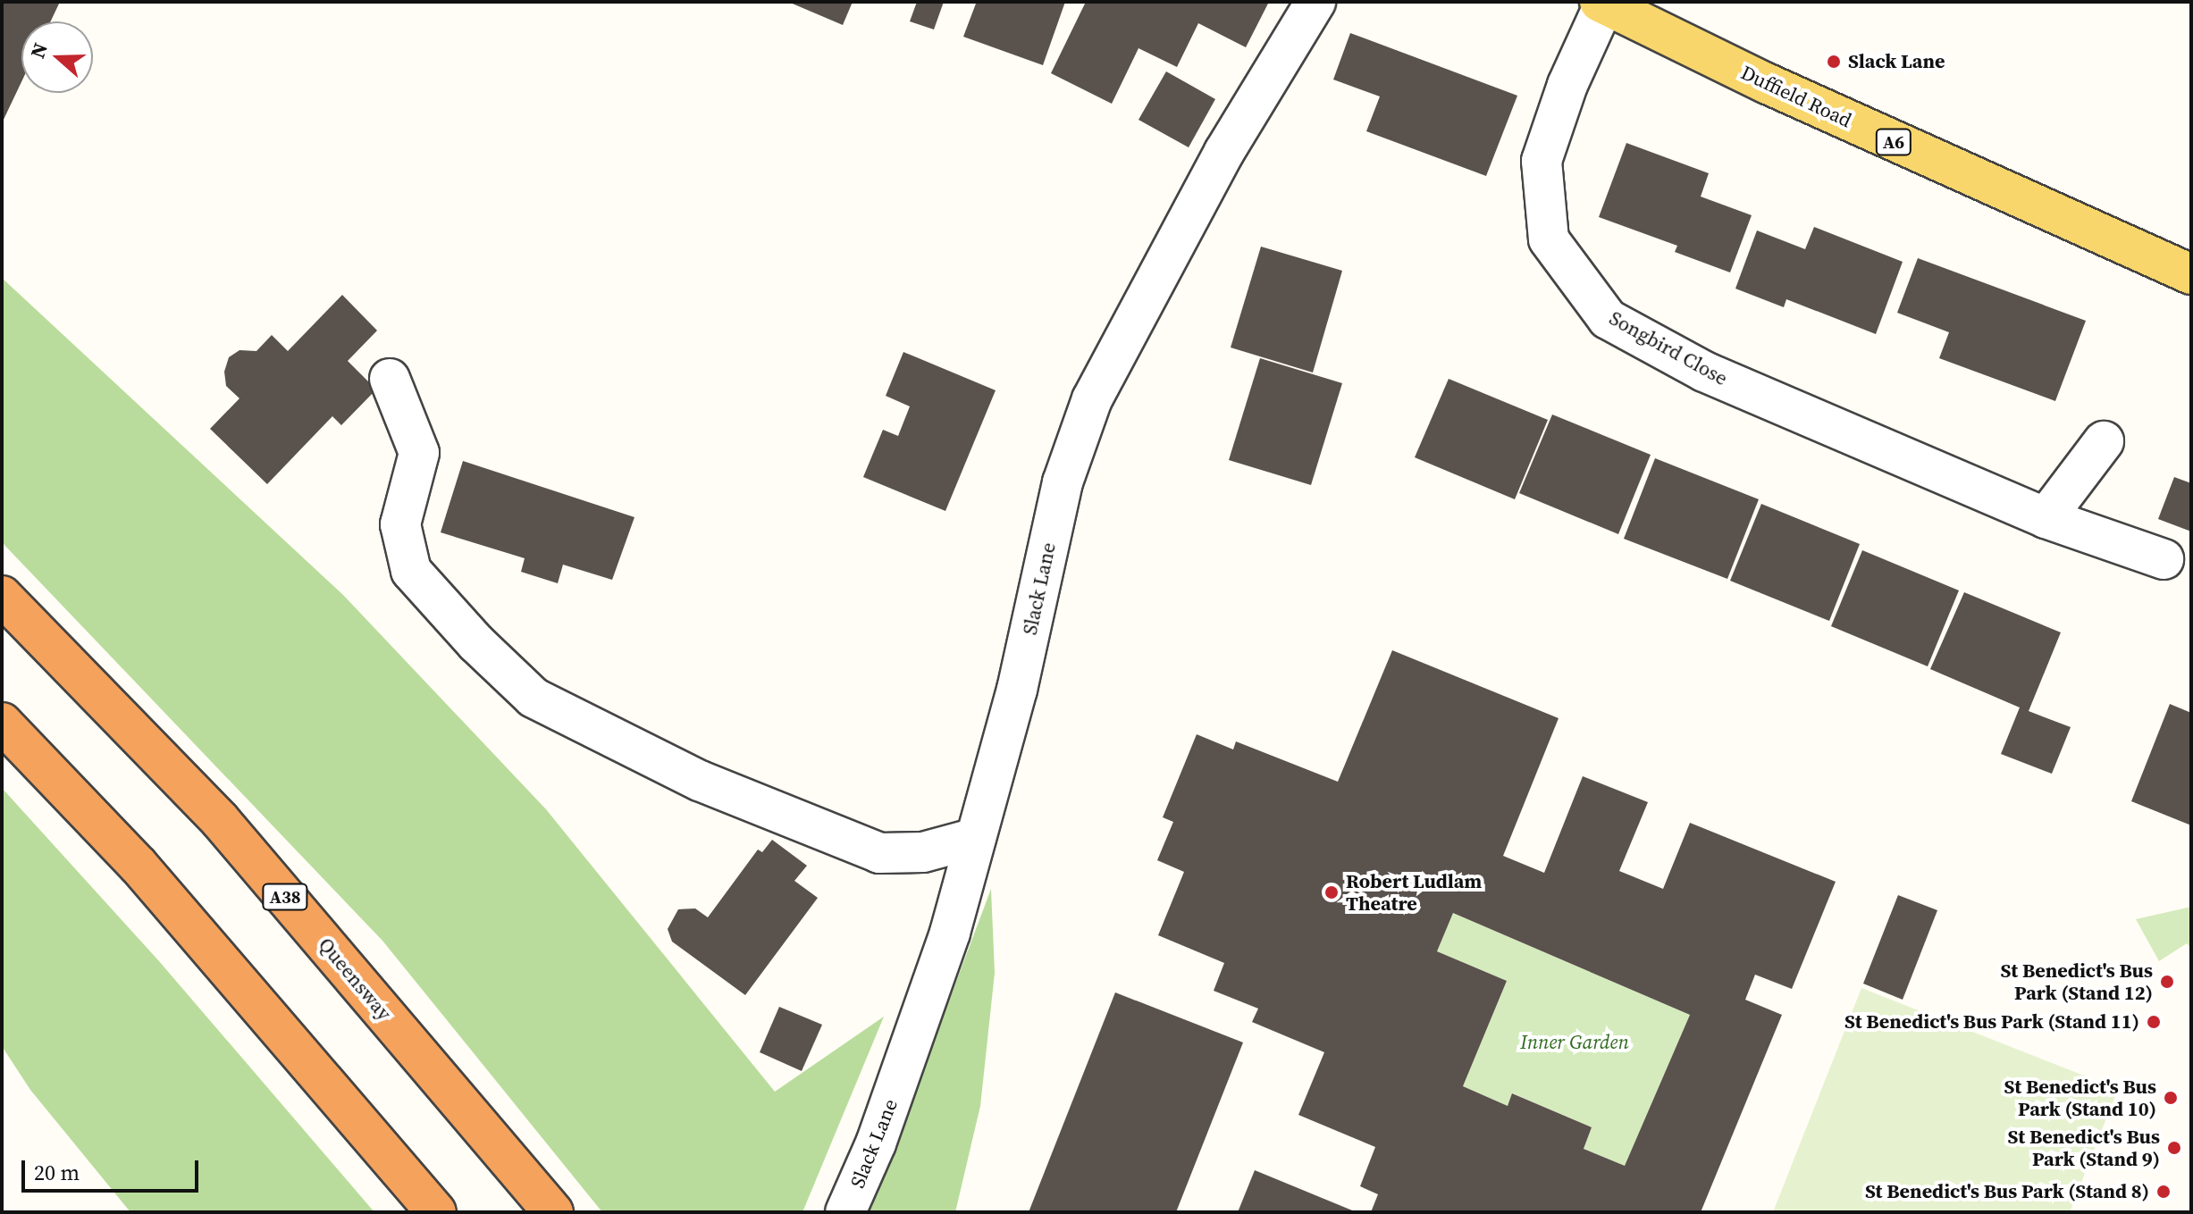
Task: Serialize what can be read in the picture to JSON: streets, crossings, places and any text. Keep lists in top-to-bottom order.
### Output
{
  "streets": {
    "highway": ["A38", "Queensway"],
    "main road": ["Duffield Road", "A6"],
    "street": ["Songbird Close", "Slack Lane"]
  },
  "crossings": [
    ["Duffield Road", "Songbird Close"]
  ],
  "parks": ["Inner Garden"],
  "places": [
    "Slack Lane",
    "Robert Ludlam Theatre",
    "St Benedict's Bus Park (Stand 12)",
    "St Benedict's Bus Park (Stand 11)",
    "St Benedict's Bus Park (Stand 10)",
    "St Benedict's Bus Park (Stand 9)",
    "St Benedict's Bus Park (Stand 8)"
  ],
  "scale_bar": "20 m",
  "north": "left"
}
